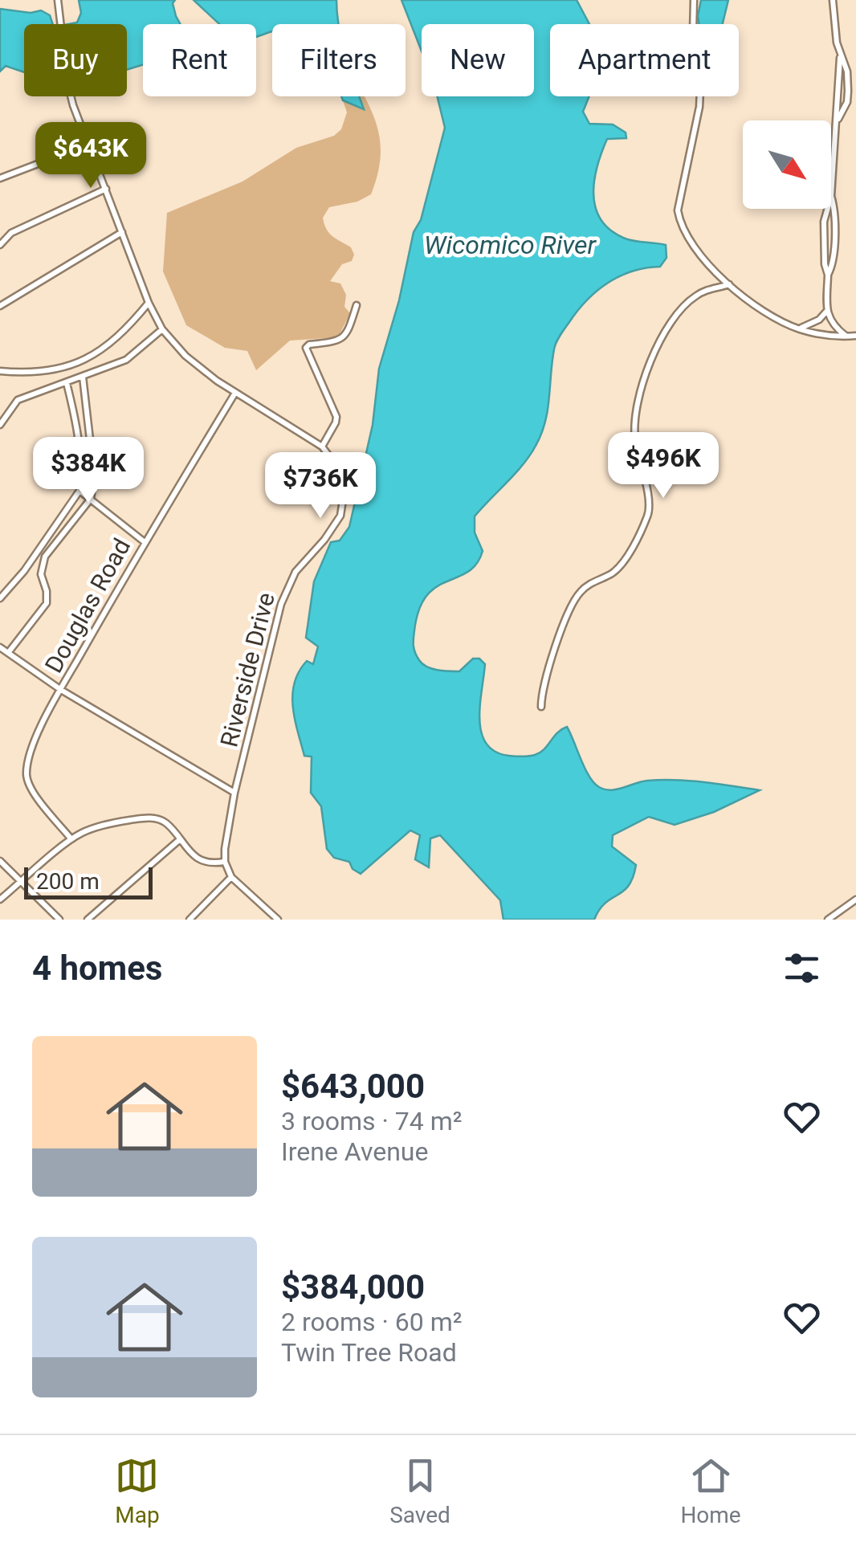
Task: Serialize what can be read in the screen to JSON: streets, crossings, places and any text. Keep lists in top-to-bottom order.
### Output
{
  "streets": {
    "street": ["Douglas Road", "Riverside Drive"]
  },
  "crossings": [
    ["Douglas Road", "Riverside Drive"]
  ],
  "water": ["Wicomico River"],
  "scale_bar": "200 m",
  "north": "bottom right",
  "page": {
    "chip": [
      "Buy",
      "Rent",
      "Filters",
      "New",
      "Apartment"
    ],
    "price": [
      "$643K",
      "$496K",
      "$384K",
      "$736K"
    ],
    "scale": "200 m",
    "heading": "4 homes",
    "list": [
      {
        "name": "$643,000",
        "note": "3 rooms · 74 m² · Irene Avenue"
      },
      {
        "name": "$384,000",
        "note": "2 rooms · 60 m² · Twin Tree Road"
      }
    ],
    "tabs": ["Map", "Saved", "Home"]
  }
}
